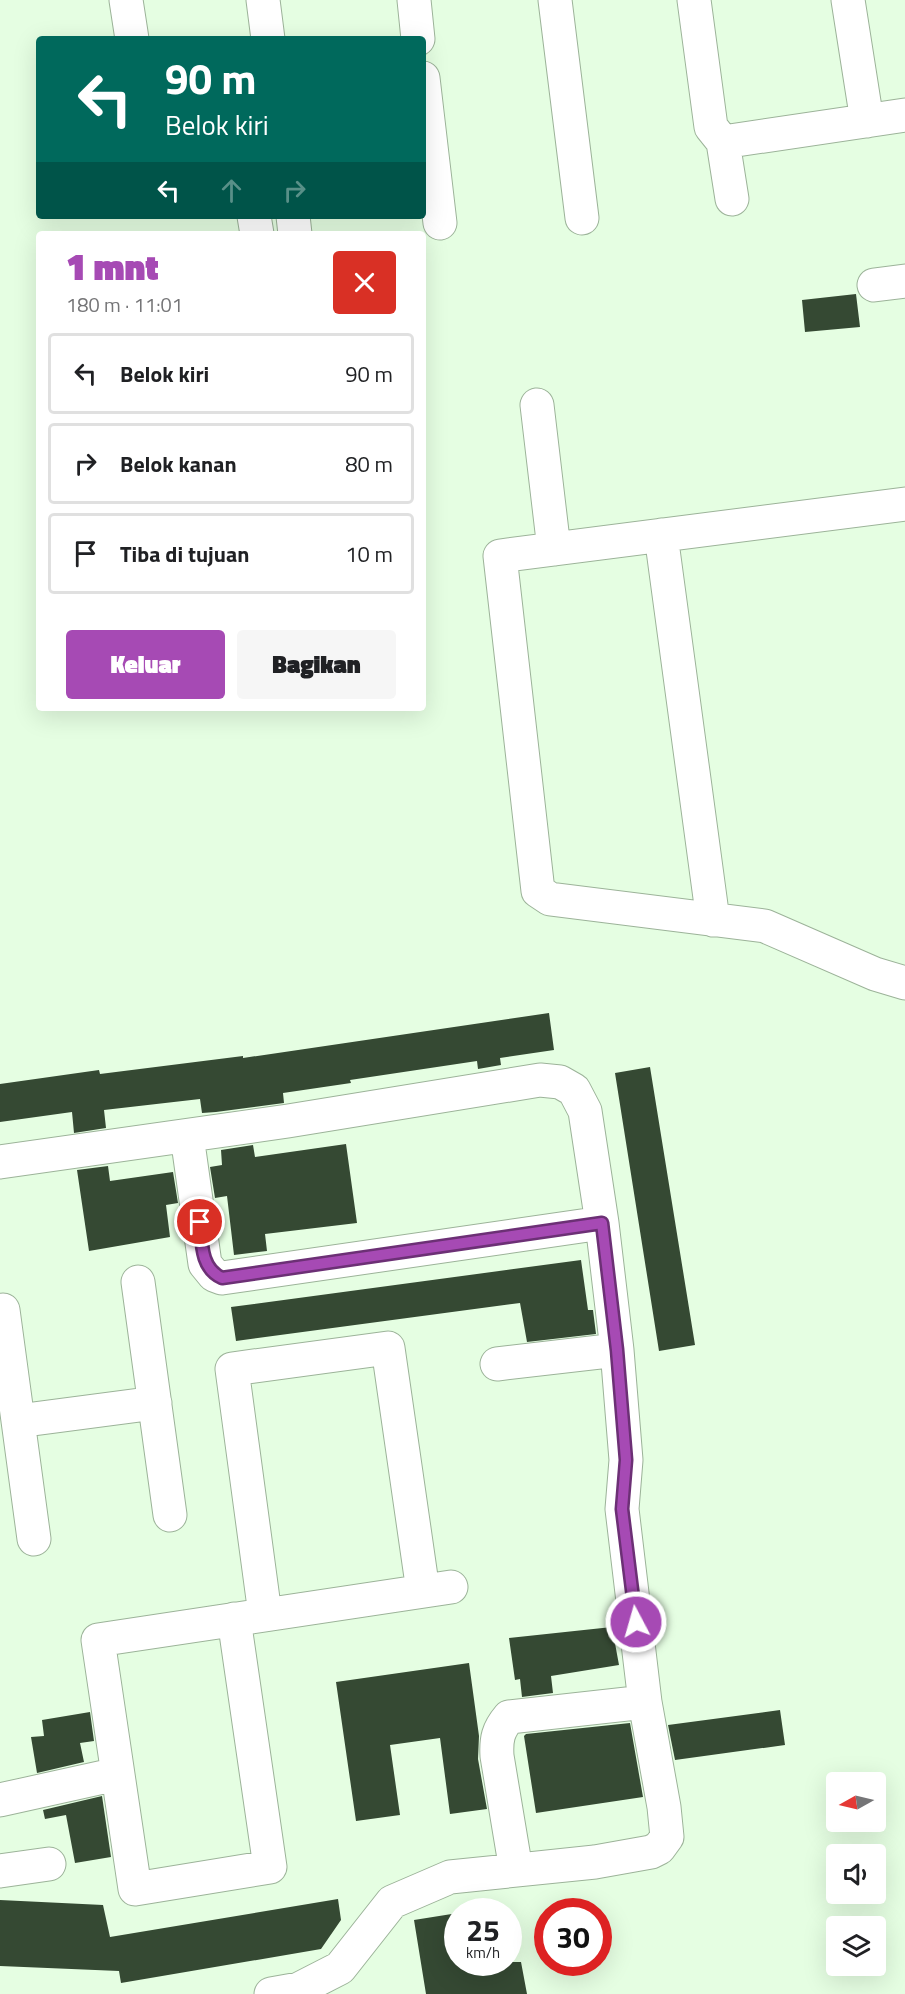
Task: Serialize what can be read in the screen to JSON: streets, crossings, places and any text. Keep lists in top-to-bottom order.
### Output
{
  "north": "left",
  "page": {
    "turn": ["90 m", "Belok kiri"],
    "heading": ["1 mnt", "180 m · 11:01"],
    "list": [
      {
        "name": "Belok kiri",
        "value": "90 m"
      },
      {
        "name": "Belok kanan",
        "value": "80 m"
      },
      {
        "name": "Tiba di tujuan",
        "value": "10 m"
      }
    ],
    "buttons": ["Keluar", "Bagikan"],
    "speed": "25 km/h",
    "limit": "30"
  }
}
